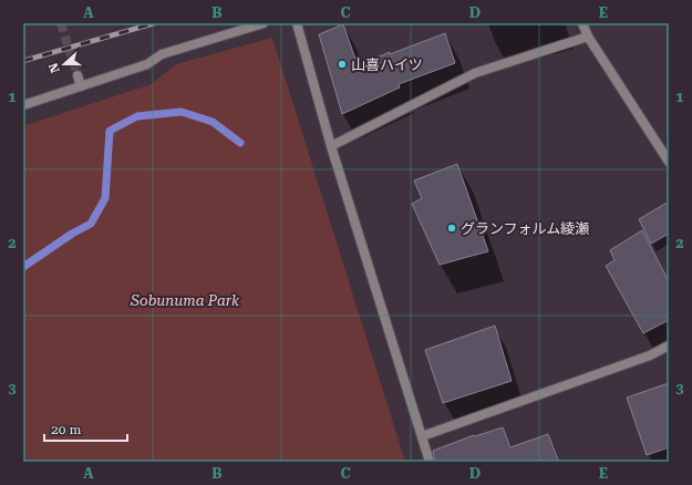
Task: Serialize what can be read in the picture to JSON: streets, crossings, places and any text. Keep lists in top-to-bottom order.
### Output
{
  "parks": ["Sobunuma Park"],
  "places": ["山喜ハイツ", "グランフォルム綾瀬"],
  "scale_bar": "20 m",
  "north": "left",
  "grid": {
    "columns": [
      "A",
      "B",
      "C",
      "D",
      "E"
    ],
    "rows": ["1", "2", "3"]
  }
}
